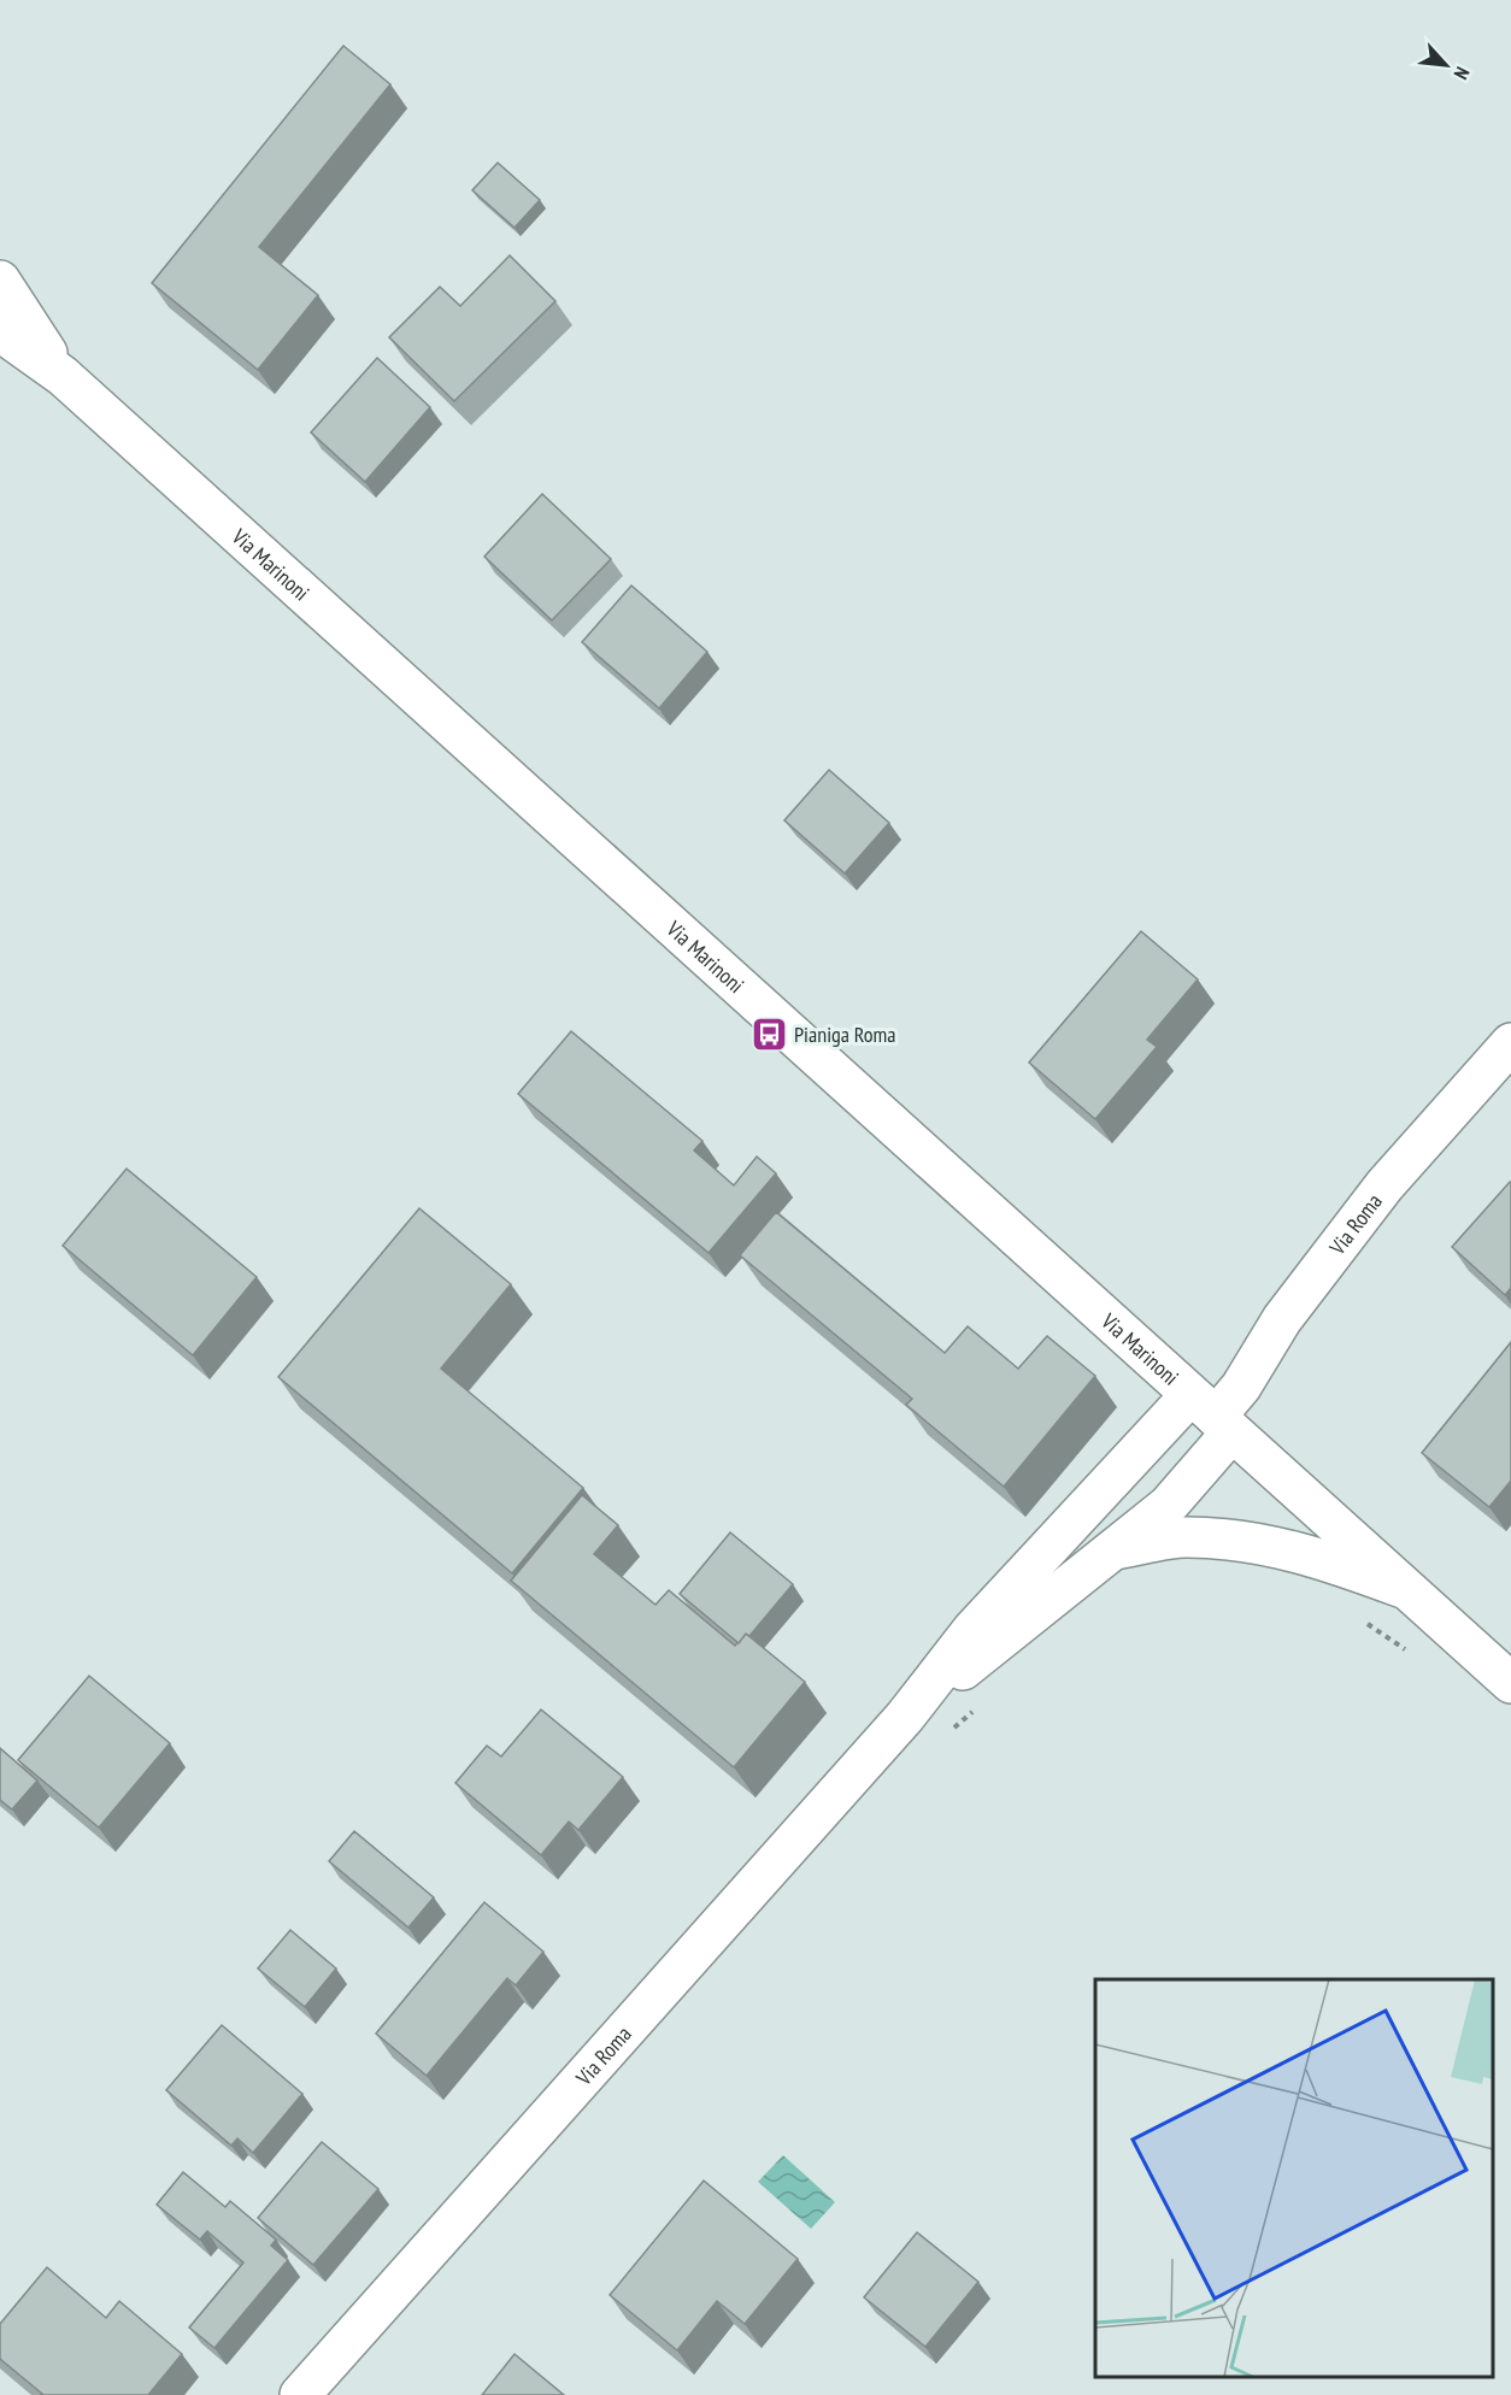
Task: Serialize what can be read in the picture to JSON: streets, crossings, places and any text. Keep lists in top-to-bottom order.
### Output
{
  "streets": {
    "street": ["Via Marinoni", "Via Roma"]
  },
  "crossings": [
    ["Via Marinoni", "Via Roma"]
  ],
  "places": {
    "bus stop": ["Pianiga Roma"]
  },
  "north": "bottom right"
}
